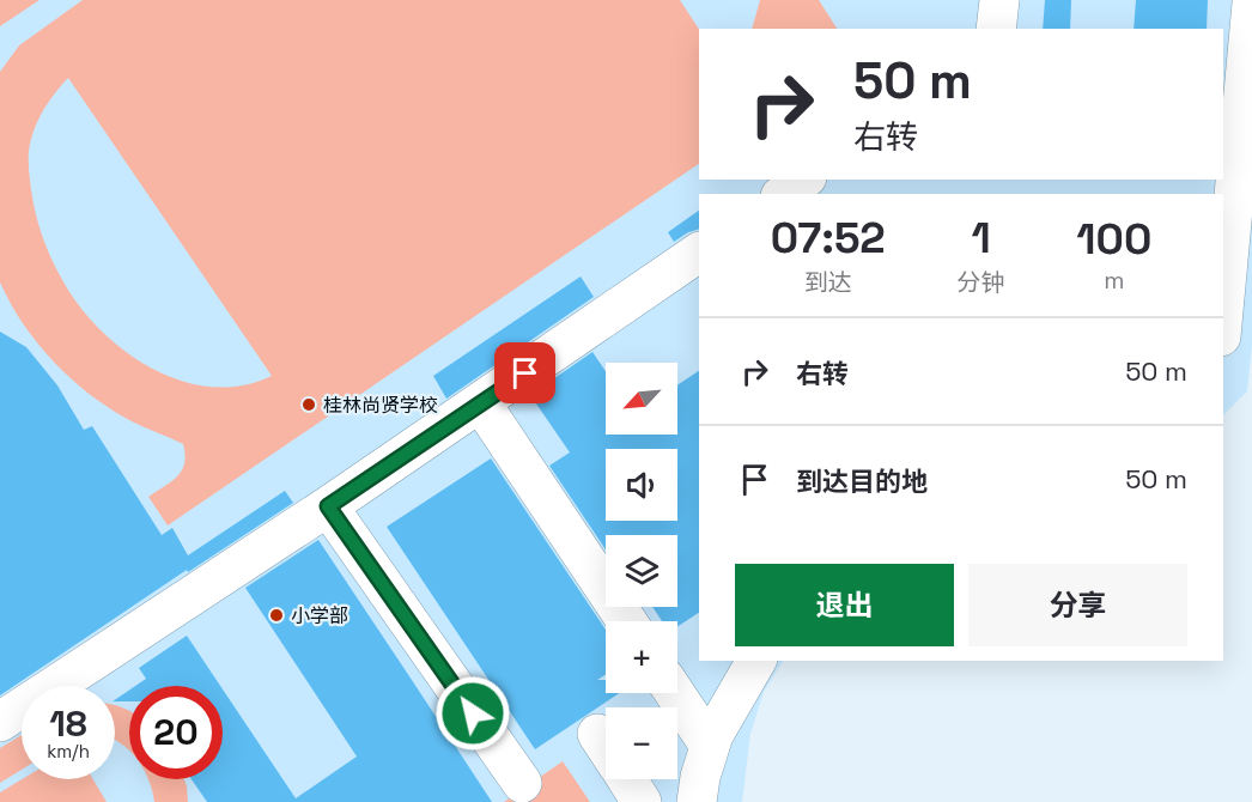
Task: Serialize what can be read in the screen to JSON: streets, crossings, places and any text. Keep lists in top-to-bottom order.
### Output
{
  "places": ["桂林尚贤学校", "小学部"],
  "north": "bottom left",
  "page": {
    "turn": ["50 m", "右转"],
    "eta": [
      "07:52",
      "到达",
      "1",
      "分钟",
      "100",
      "m"
    ],
    "list": [
      {
        "name": "右转",
        "value": "50 m"
      },
      {
        "name": "到达目的地",
        "value": "50 m"
      }
    ],
    "map_buttons": ["+", "−"],
    "buttons": ["退出", "分享"],
    "speed": "18 km/h",
    "limit": "20"
  }
}
